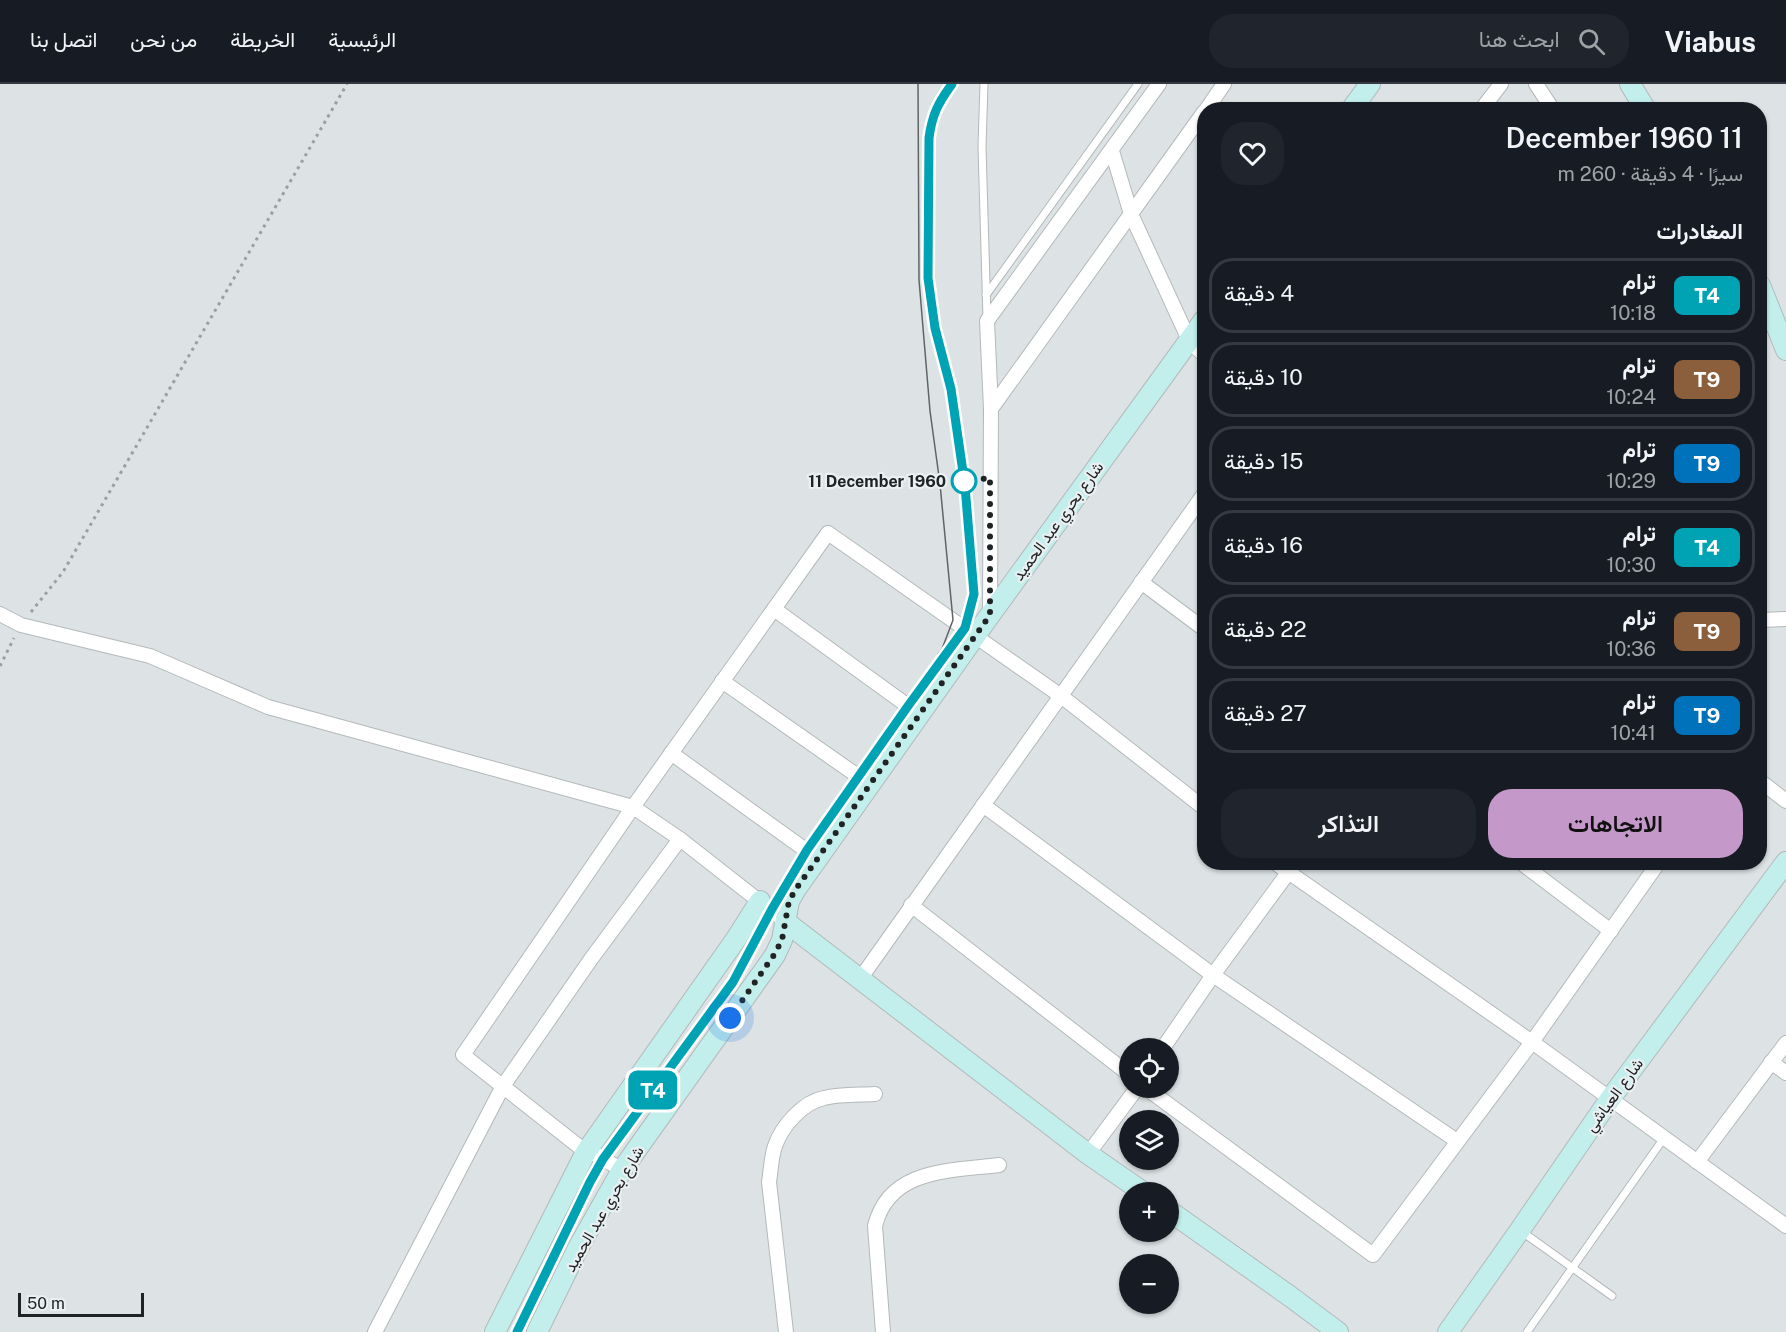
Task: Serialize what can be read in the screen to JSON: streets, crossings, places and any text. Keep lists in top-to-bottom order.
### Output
{
  "streets": {
    "street": ["شارع بحري عبد الحميد", "شارع العياشي"]
  },
  "places": ["11 December 1960"],
  "lines": ["tram line T4"],
  "scale_bar": "50 m",
  "page": {
    "header": "Viabus",
    "search": "ابحث هنا",
    "nav": [
      "الرئيسية",
      "الخريطة",
      "من نحن",
      "اتصل بنا"
    ],
    "on_map": "T4",
    "heading": [
      ["11 December 1960", "سيرًا · 4 دقيقة · 260 m"],
      "المغادرات"
    ],
    "list": [
      {
        "mark": "T4",
        "name": "ترام",
        "note": "10:18",
        "value": "4 دقيقة"
      },
      {
        "mark": "T9",
        "name": "ترام",
        "note": "10:24",
        "value": "10 دقيقة"
      },
      {
        "mark": "T9",
        "name": "ترام",
        "note": "10:29",
        "value": "15 دقيقة"
      },
      {
        "mark": "T4",
        "name": "ترام",
        "note": "10:30",
        "value": "16 دقيقة"
      },
      {
        "mark": "T9",
        "name": "ترام",
        "note": "10:36",
        "value": "22 دقيقة"
      },
      {
        "mark": "T9",
        "name": "ترام",
        "note": "10:41",
        "value": "27 دقيقة"
      }
    ],
    "buttons": ["الاتجاهات", "التذاكر"],
    "map_buttons": ["+", "−"],
    "scale": "50 m"
  }
}
